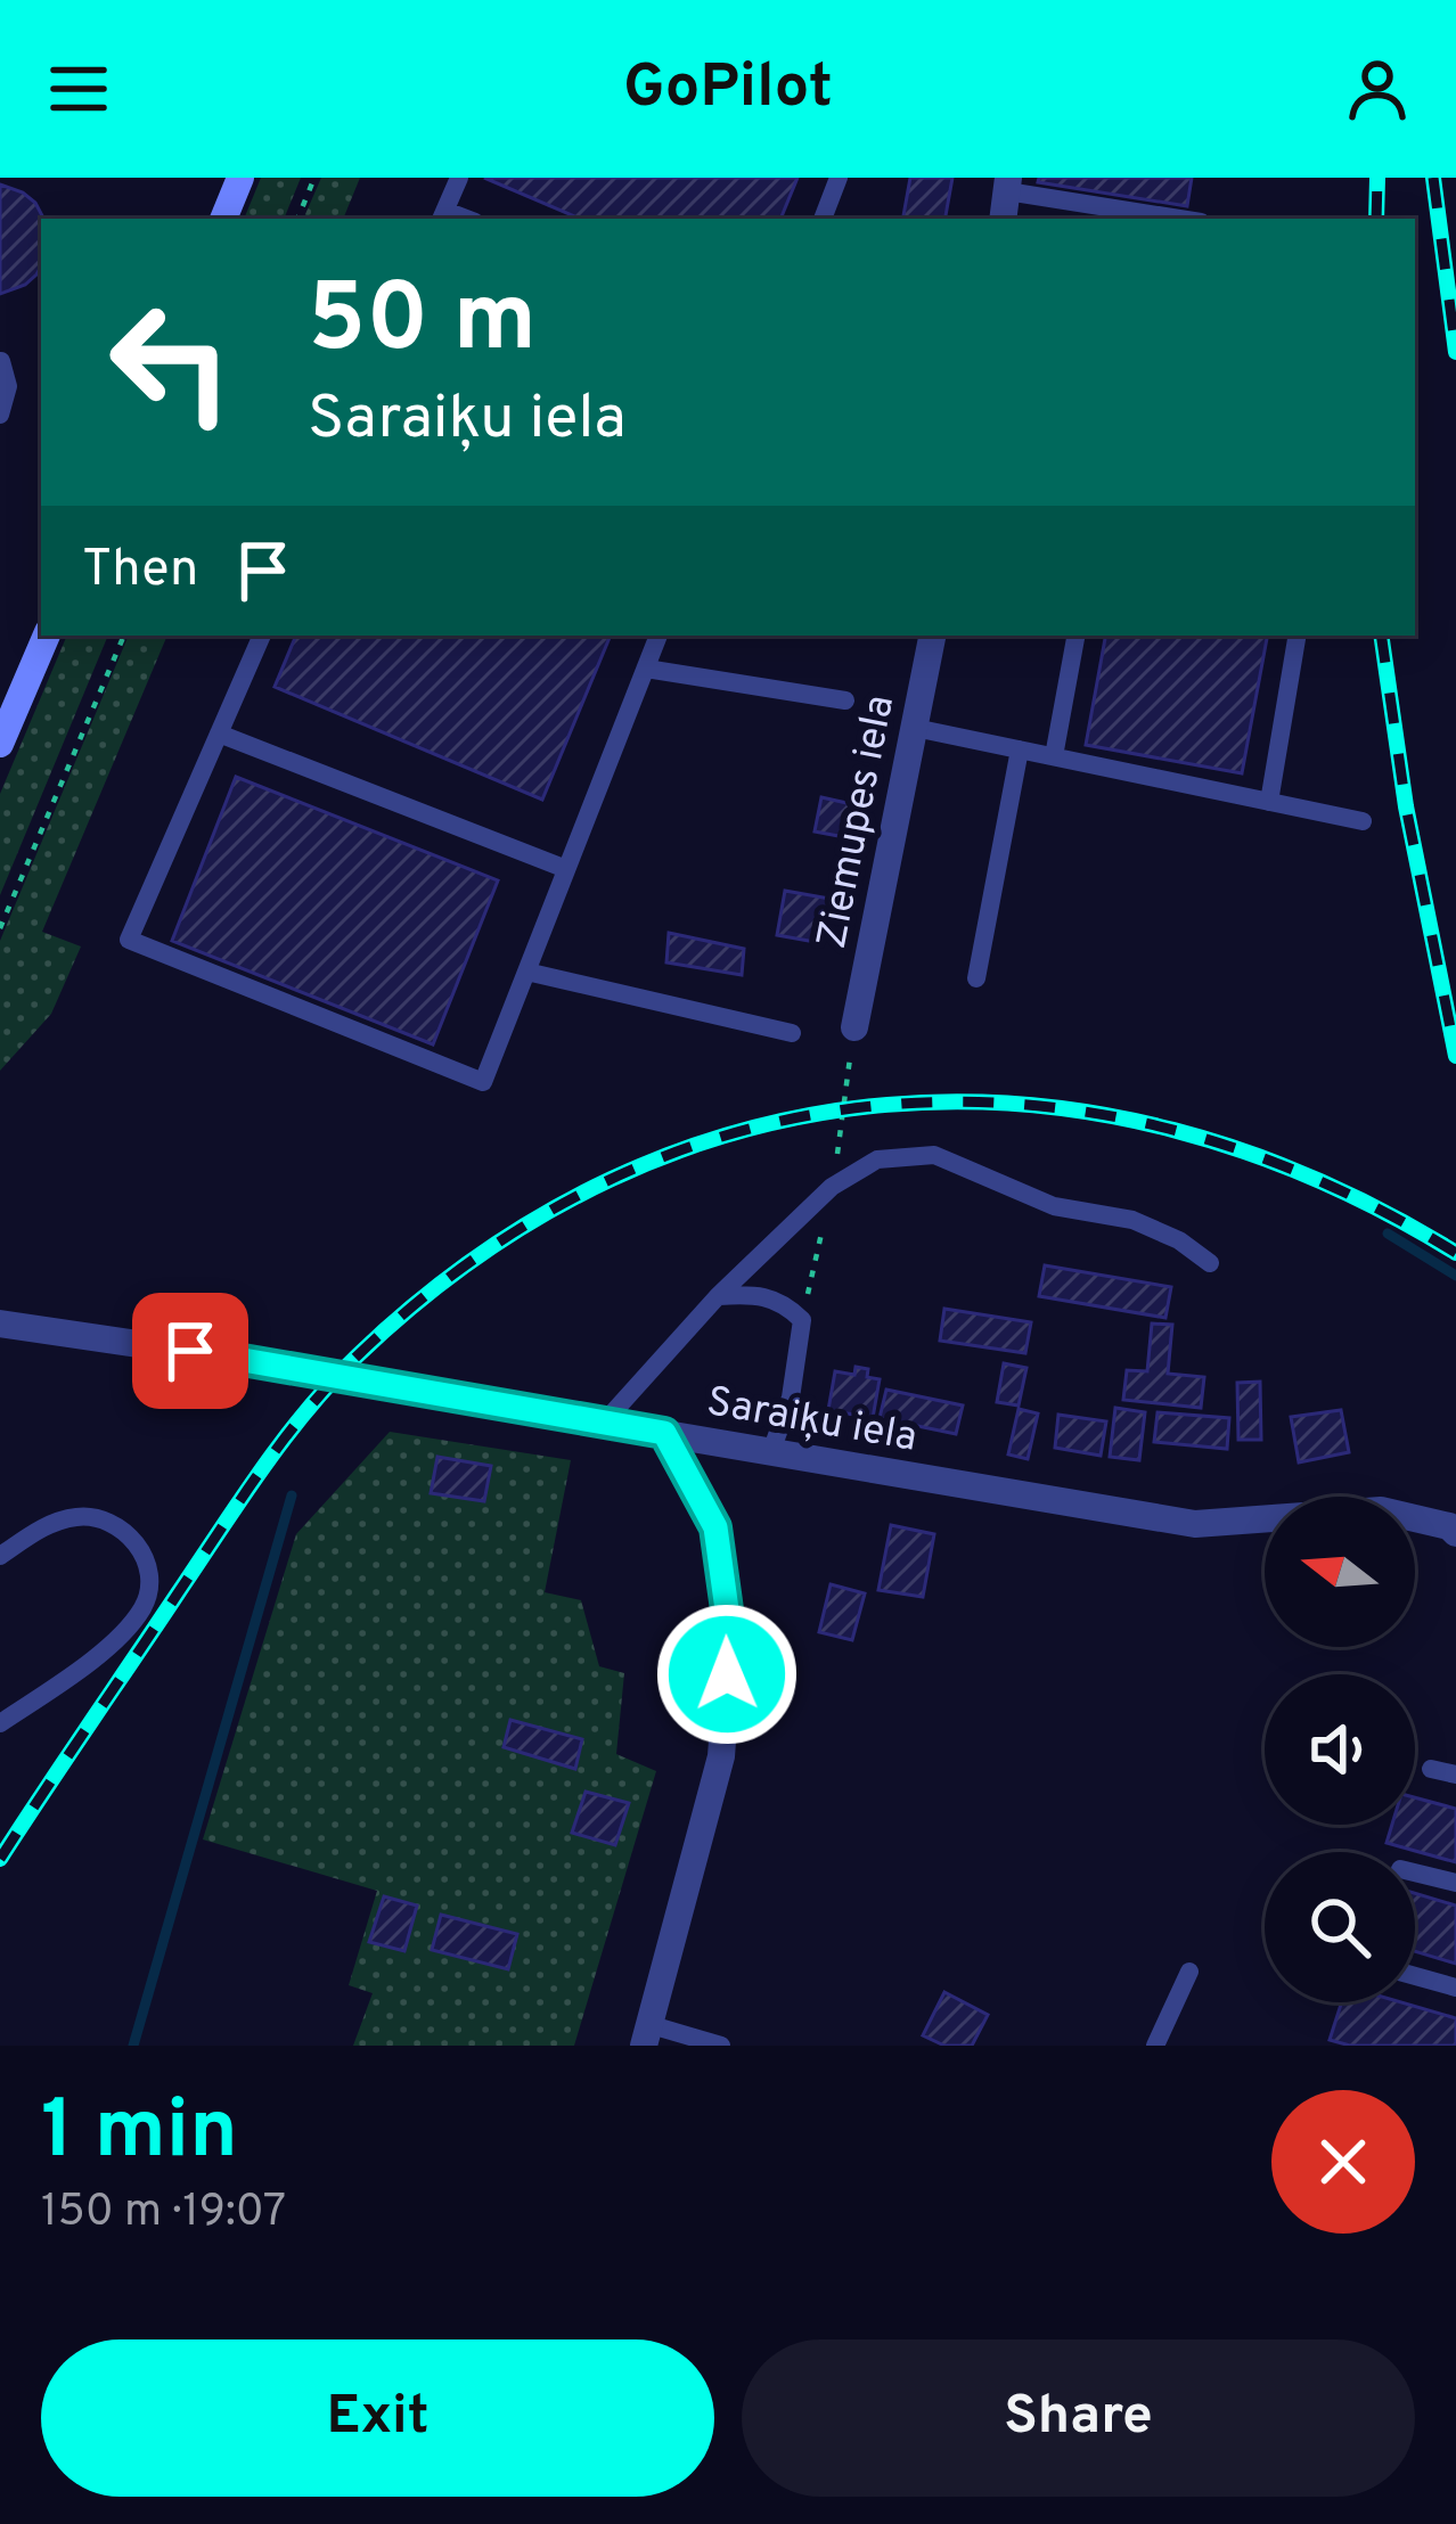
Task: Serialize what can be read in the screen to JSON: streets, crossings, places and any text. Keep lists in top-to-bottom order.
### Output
{
  "streets": {
    "street": ["Ziemupes iela", "Saraiķu iela"]
  },
  "north": "left",
  "page": {
    "header": "GoPilot",
    "turn": ["50 m", "Saraiķu iela"],
    "then": "Then",
    "heading": ["1 min", "150 m · 19:07"],
    "buttons": ["Exit", "Share"]
  }
}
